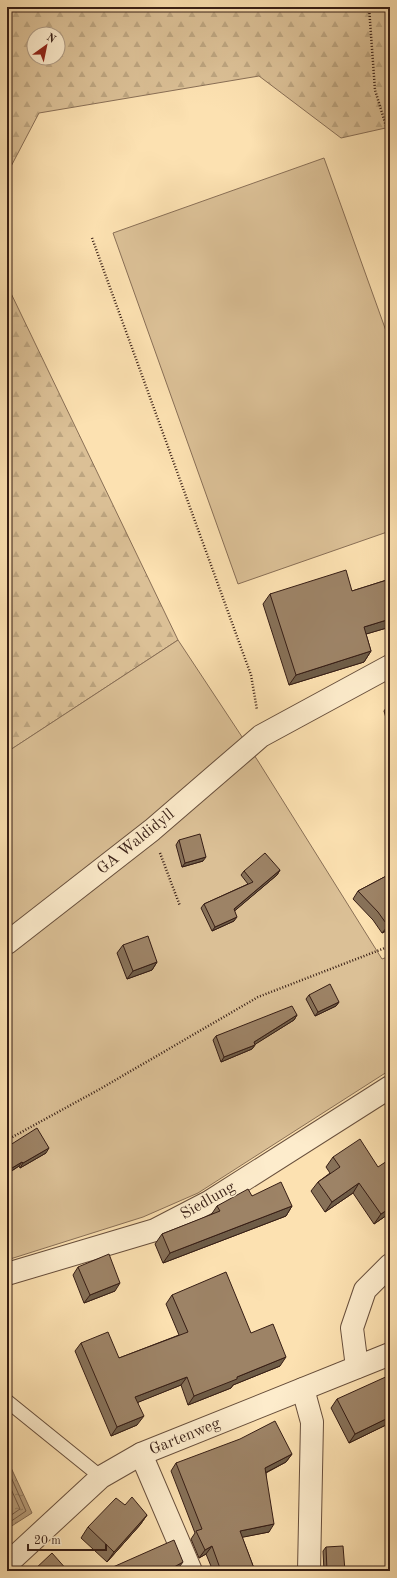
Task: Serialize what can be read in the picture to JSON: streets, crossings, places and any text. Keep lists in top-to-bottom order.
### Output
{
  "streets": {
    "street": ["GA Waldidyll", "Siedlung", "Gartenweg"]
  },
  "scale_bar": "20 m",
  "north": "top right"
}
